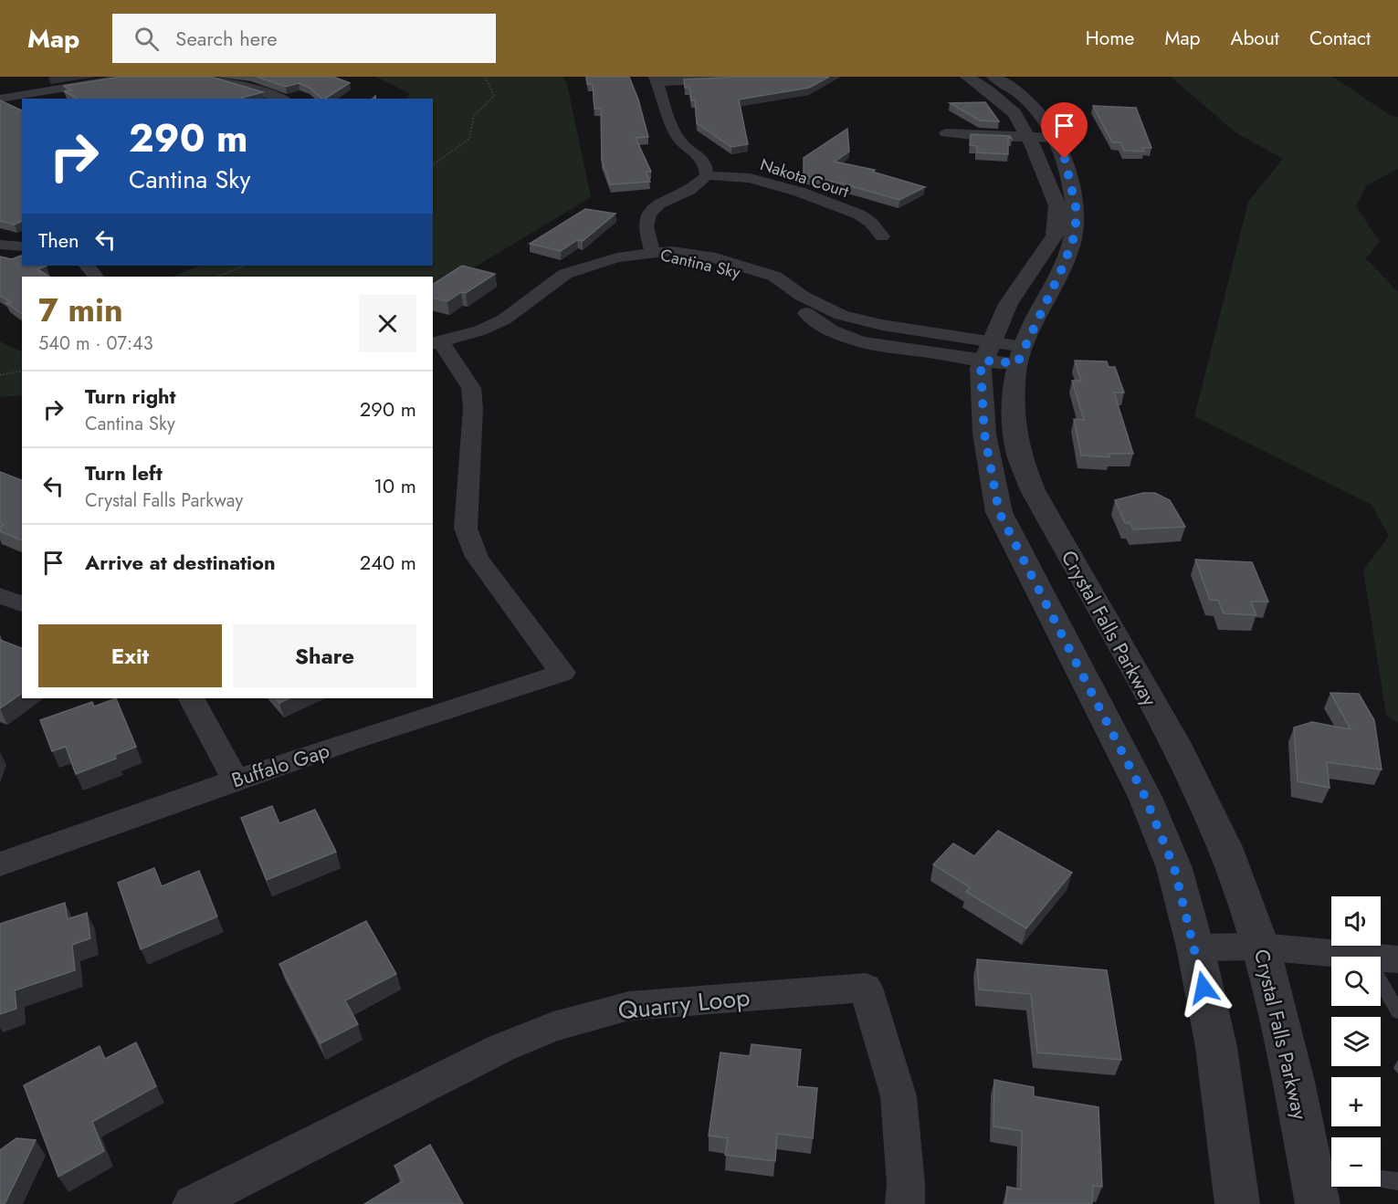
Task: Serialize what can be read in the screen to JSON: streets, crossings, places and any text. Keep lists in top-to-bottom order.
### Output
{
  "streets": {
    "street": [
      "Nakota Court",
      "Cantina Sky",
      "Crystal Falls Parkway",
      "Buffalo Gap",
      "Quarry Loop"
    ]
  },
  "crossings": [
    ["Cantina Sky", "Crystal Falls Parkway"]
  ],
  "page": {
    "header": "Map",
    "search": "Search here",
    "nav": [
      "Home",
      "Map",
      "About",
      "Contact"
    ],
    "turn": ["290 m", "Cantina Sky"],
    "then": "Then",
    "heading": ["7 min", "540 m · 07:43"],
    "list": [
      {
        "name": "Turn right",
        "note": "Cantina Sky",
        "value": "290 m"
      },
      {
        "name": "Turn left",
        "note": "Crystal Falls Parkway",
        "value": "10 m"
      },
      {
        "name": "Arrive at destination",
        "value": "240 m"
      }
    ],
    "buttons": ["Exit", "Share"],
    "map_buttons": ["+", "−"]
  }
}
